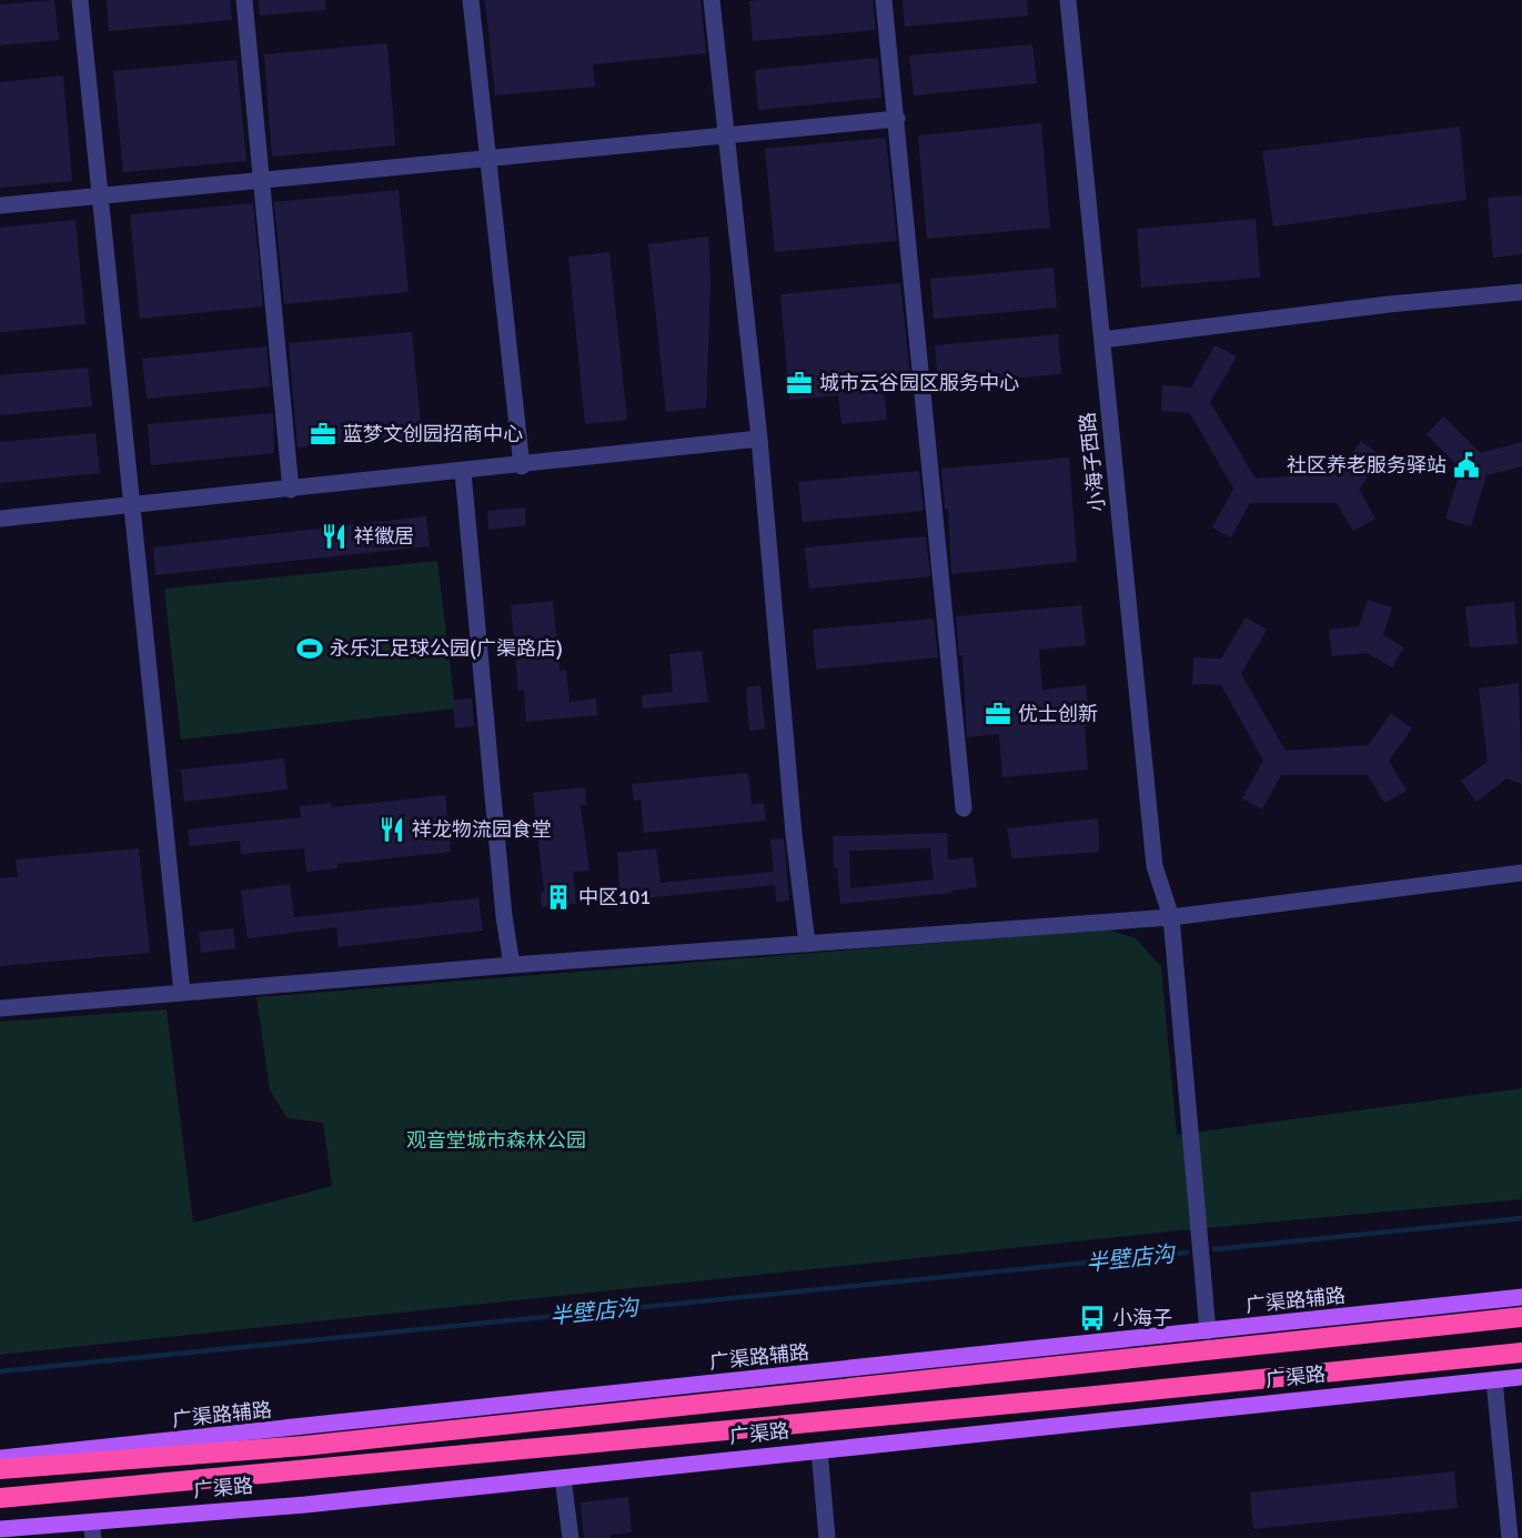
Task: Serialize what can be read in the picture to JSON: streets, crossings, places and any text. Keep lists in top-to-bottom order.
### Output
{
  "streets": {
    "highway": ["广渠路"],
    "main road": ["广渠路辅路"],
    "street": ["小海子西路"]
  },
  "crossings": [
    ["小海子西路", "广渠路辅路"]
  ],
  "water": ["半壁店沟"],
  "parks": ["观音堂城市森林公园"],
  "places": {
    "office": ["城市云谷园区服务中心", "蓝梦文创园招商中心", "优士创新"],
    "public building": ["社区养老服务驿站"],
    "restaurant": ["祥徽居", "祥龙物流园食堂"],
    "sports": ["永乐汇足球公园(广渠路店)"],
    "building": ["中区101"],
    "bus stop": ["小海子"]
  }
}
